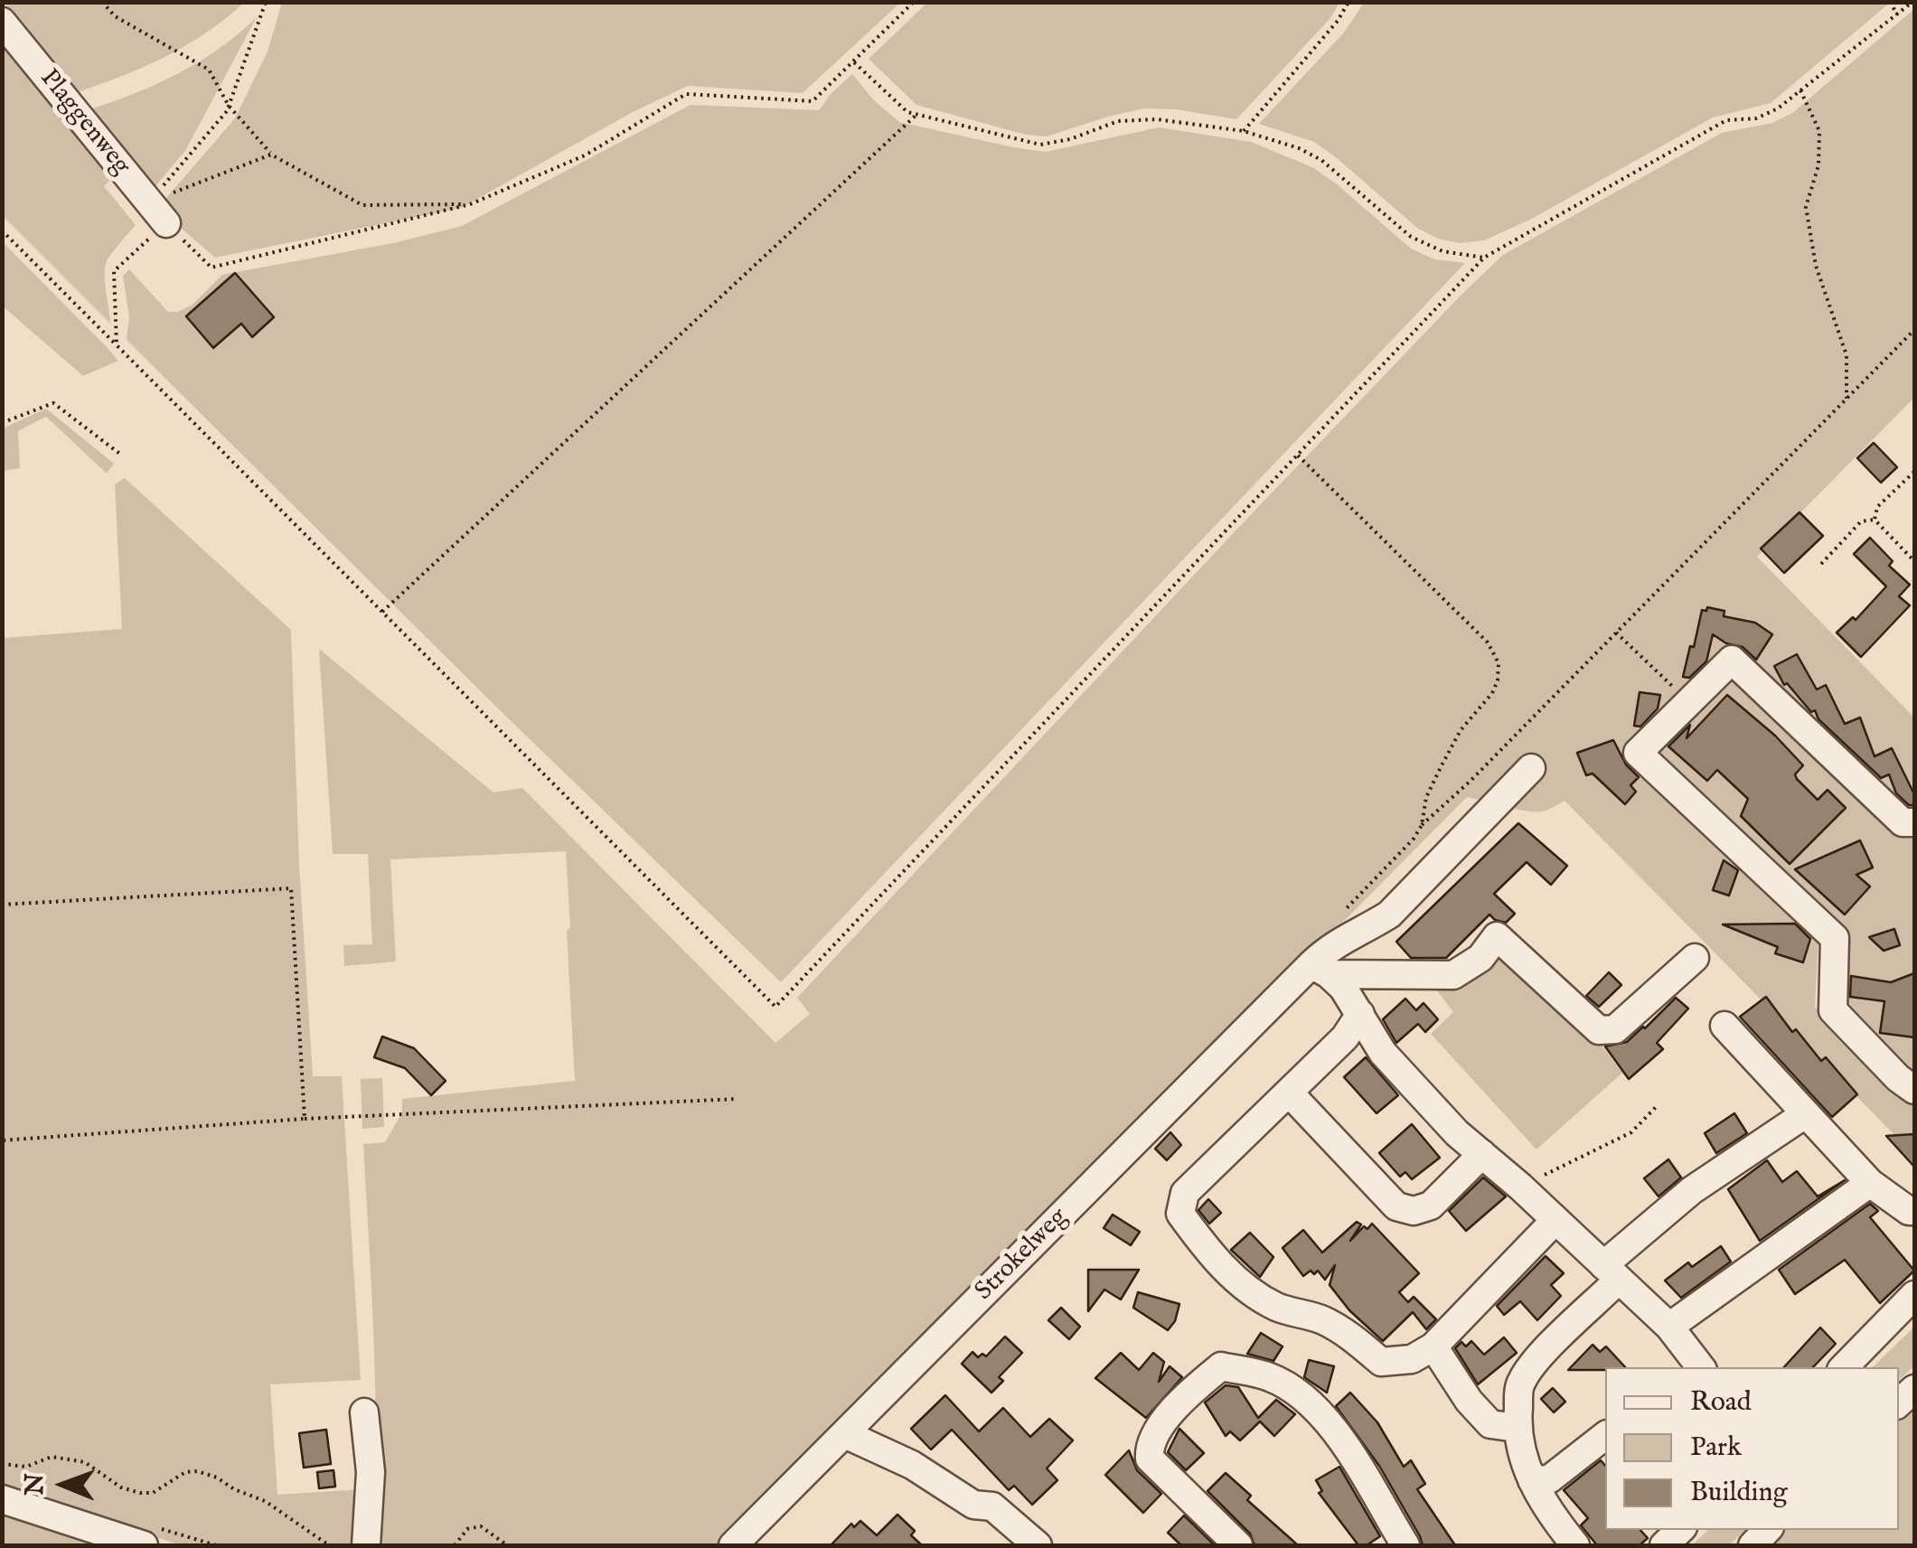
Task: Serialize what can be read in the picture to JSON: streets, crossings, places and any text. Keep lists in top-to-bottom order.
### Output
{
  "streets": {
    "street": ["Plaggenweg", "Strokelweg"]
  },
  "legend": ["Road", "Park", "Building"],
  "north": "left"
}
